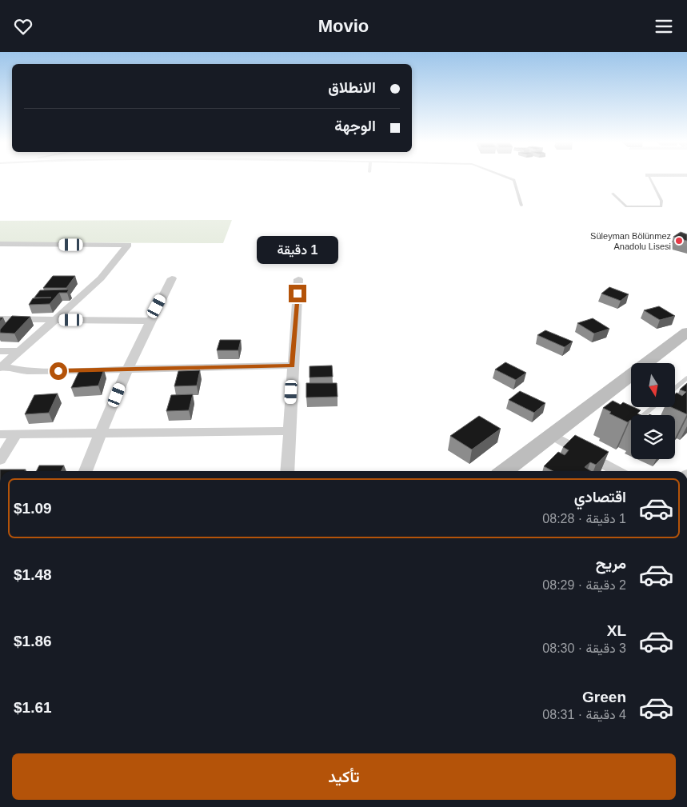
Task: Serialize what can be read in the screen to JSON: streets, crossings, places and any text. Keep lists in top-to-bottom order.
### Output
{
  "places": ["Süleyman Bölünmez Anadolu Lisesi"],
  "north": "bottom",
  "page": {
    "header": "Movio",
    "banner": ["الانطلاق", "الوجهة"],
    "bubble": "1 دقيقة",
    "list": [
      {
        "name": "اقتصادي",
        "note": "1 دقيقة · 08:28",
        "value": "$1.09"
      },
      {
        "name": "مريح",
        "note": "2 دقيقة · 08:29",
        "value": "$1.48"
      },
      {
        "name": "XL",
        "note": "3 دقيقة · 08:30",
        "value": "$1.86"
      },
      {
        "name": "Green",
        "note": "4 دقيقة · 08:31",
        "value": "$1.61"
      }
    ],
    "buttons": "تأكيد"
  }
}
